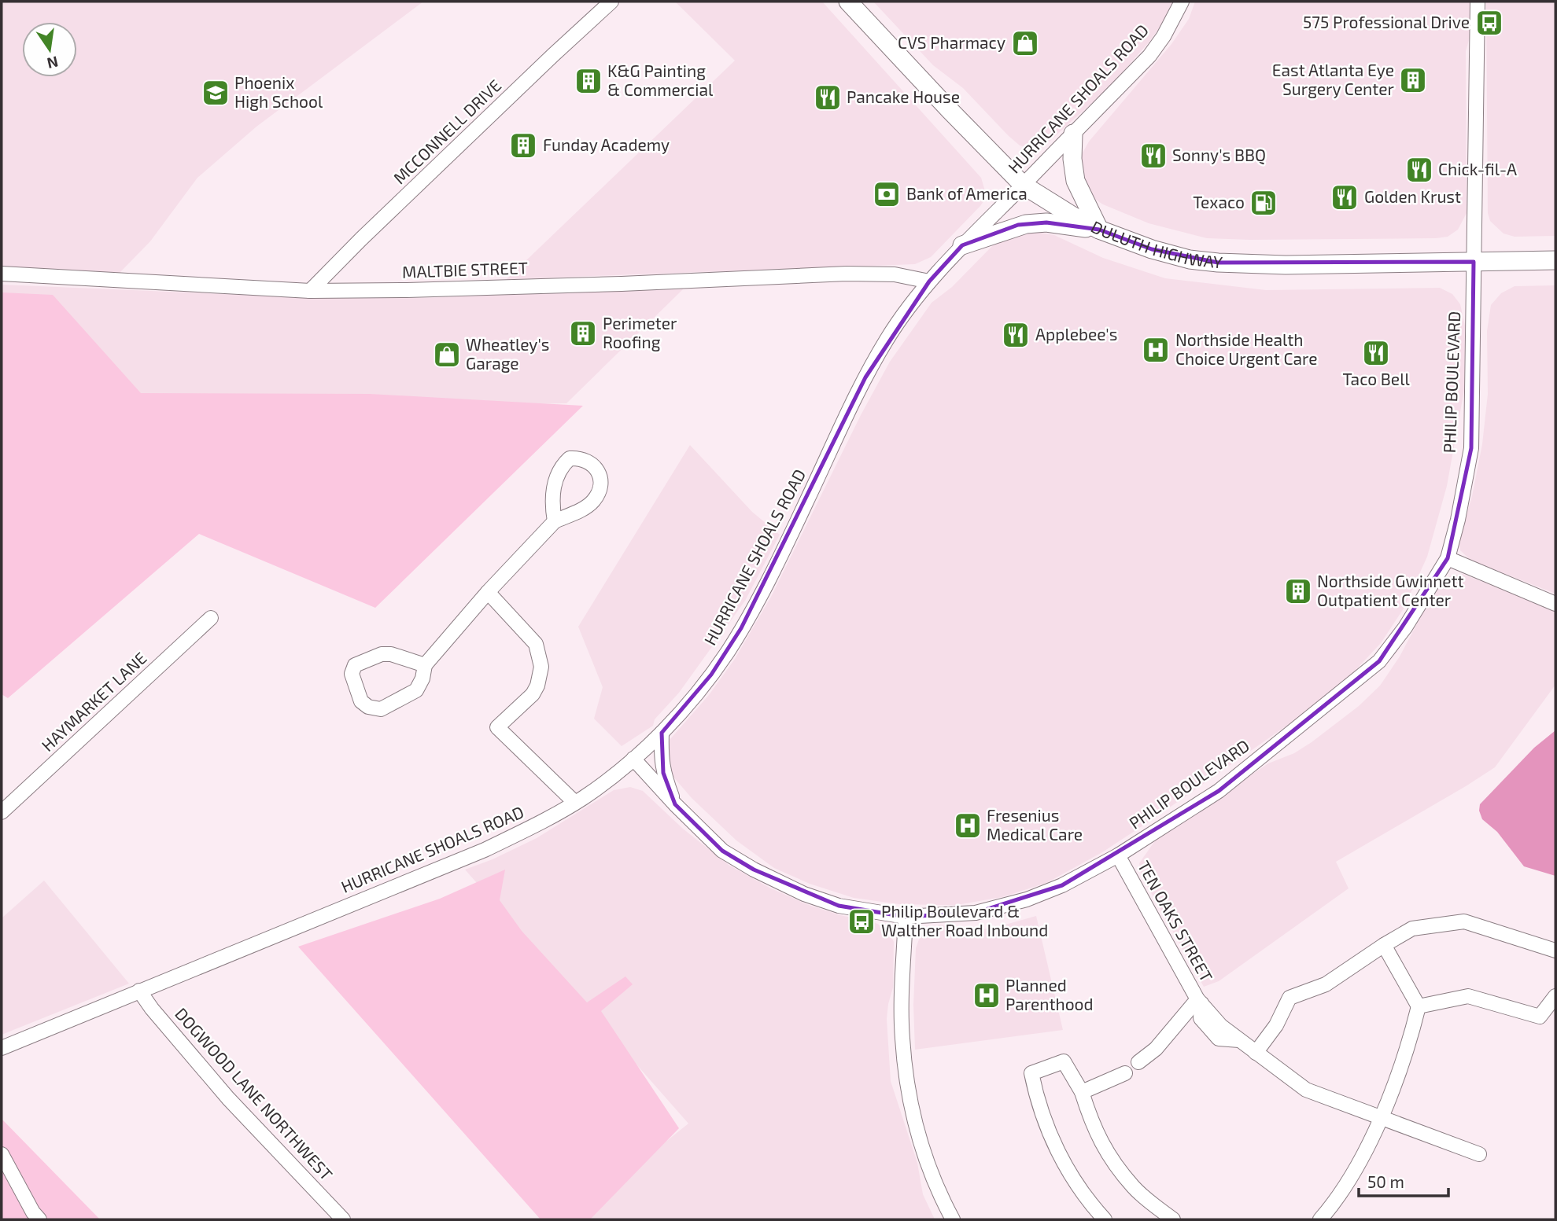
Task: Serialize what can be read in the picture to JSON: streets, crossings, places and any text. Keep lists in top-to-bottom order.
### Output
{
  "streets": {
    "main road": ["DULUTH HIGHWAY"],
    "street": [
      "HURRICANE SHOALS ROAD",
      "MCCONNELL DRIVE",
      "MALTBIE STREET",
      "PHILIP BOULEVARD",
      "HAYMARKET LANE",
      "TEN OAKS STREET",
      "DOGWOOD LANE NORTHWEST"
    ]
  },
  "crossings": [
    ["HURRICANE SHOALS ROAD", "DULUTH HIGHWAY"],
    ["HURRICANE SHOALS ROAD", "MALTBIE STREET"],
    ["HURRICANE SHOALS ROAD", "PHILIP BOULEVARD"],
    ["HURRICANE SHOALS ROAD", "DOGWOOD LANE NORTHWEST"],
    ["MCCONNELL DRIVE", "MALTBIE STREET"],
    ["DULUTH HIGHWAY", "PHILIP BOULEVARD"],
    ["PHILIP BOULEVARD", "TEN OAKS STREET"]
  ],
  "places": {
    "bus stop": ["575 Professional Drive", "Philip Boulevard & Walther Road Inbound"],
    "shop": ["CVS Pharmacy", "Wheatley's Garage"],
    "building": [
      "East Atlanta Eye Surgery Center",
      "K&G Painting & Commercial",
      "Funday Academy",
      "Perimeter Roofing",
      "Northside Gwinnett Outpatient Center"
    ],
    "school or university": ["Phoenix High School"],
    "restaurant": [
      "Pancake House",
      "Sonny's BBQ",
      "Chick-fil-A",
      "Golden Krust",
      "Applebee's",
      "Taco Bell"
    ],
    "bank": ["Bank of America"],
    "fuel station": ["Texaco"],
    "hospital": ["Northside Health Choice Urgent Care", "Fresenius Medical Care", "Planned Parenthood"]
  },
  "scale_bar": "50 m",
  "north": "bottom"
}
